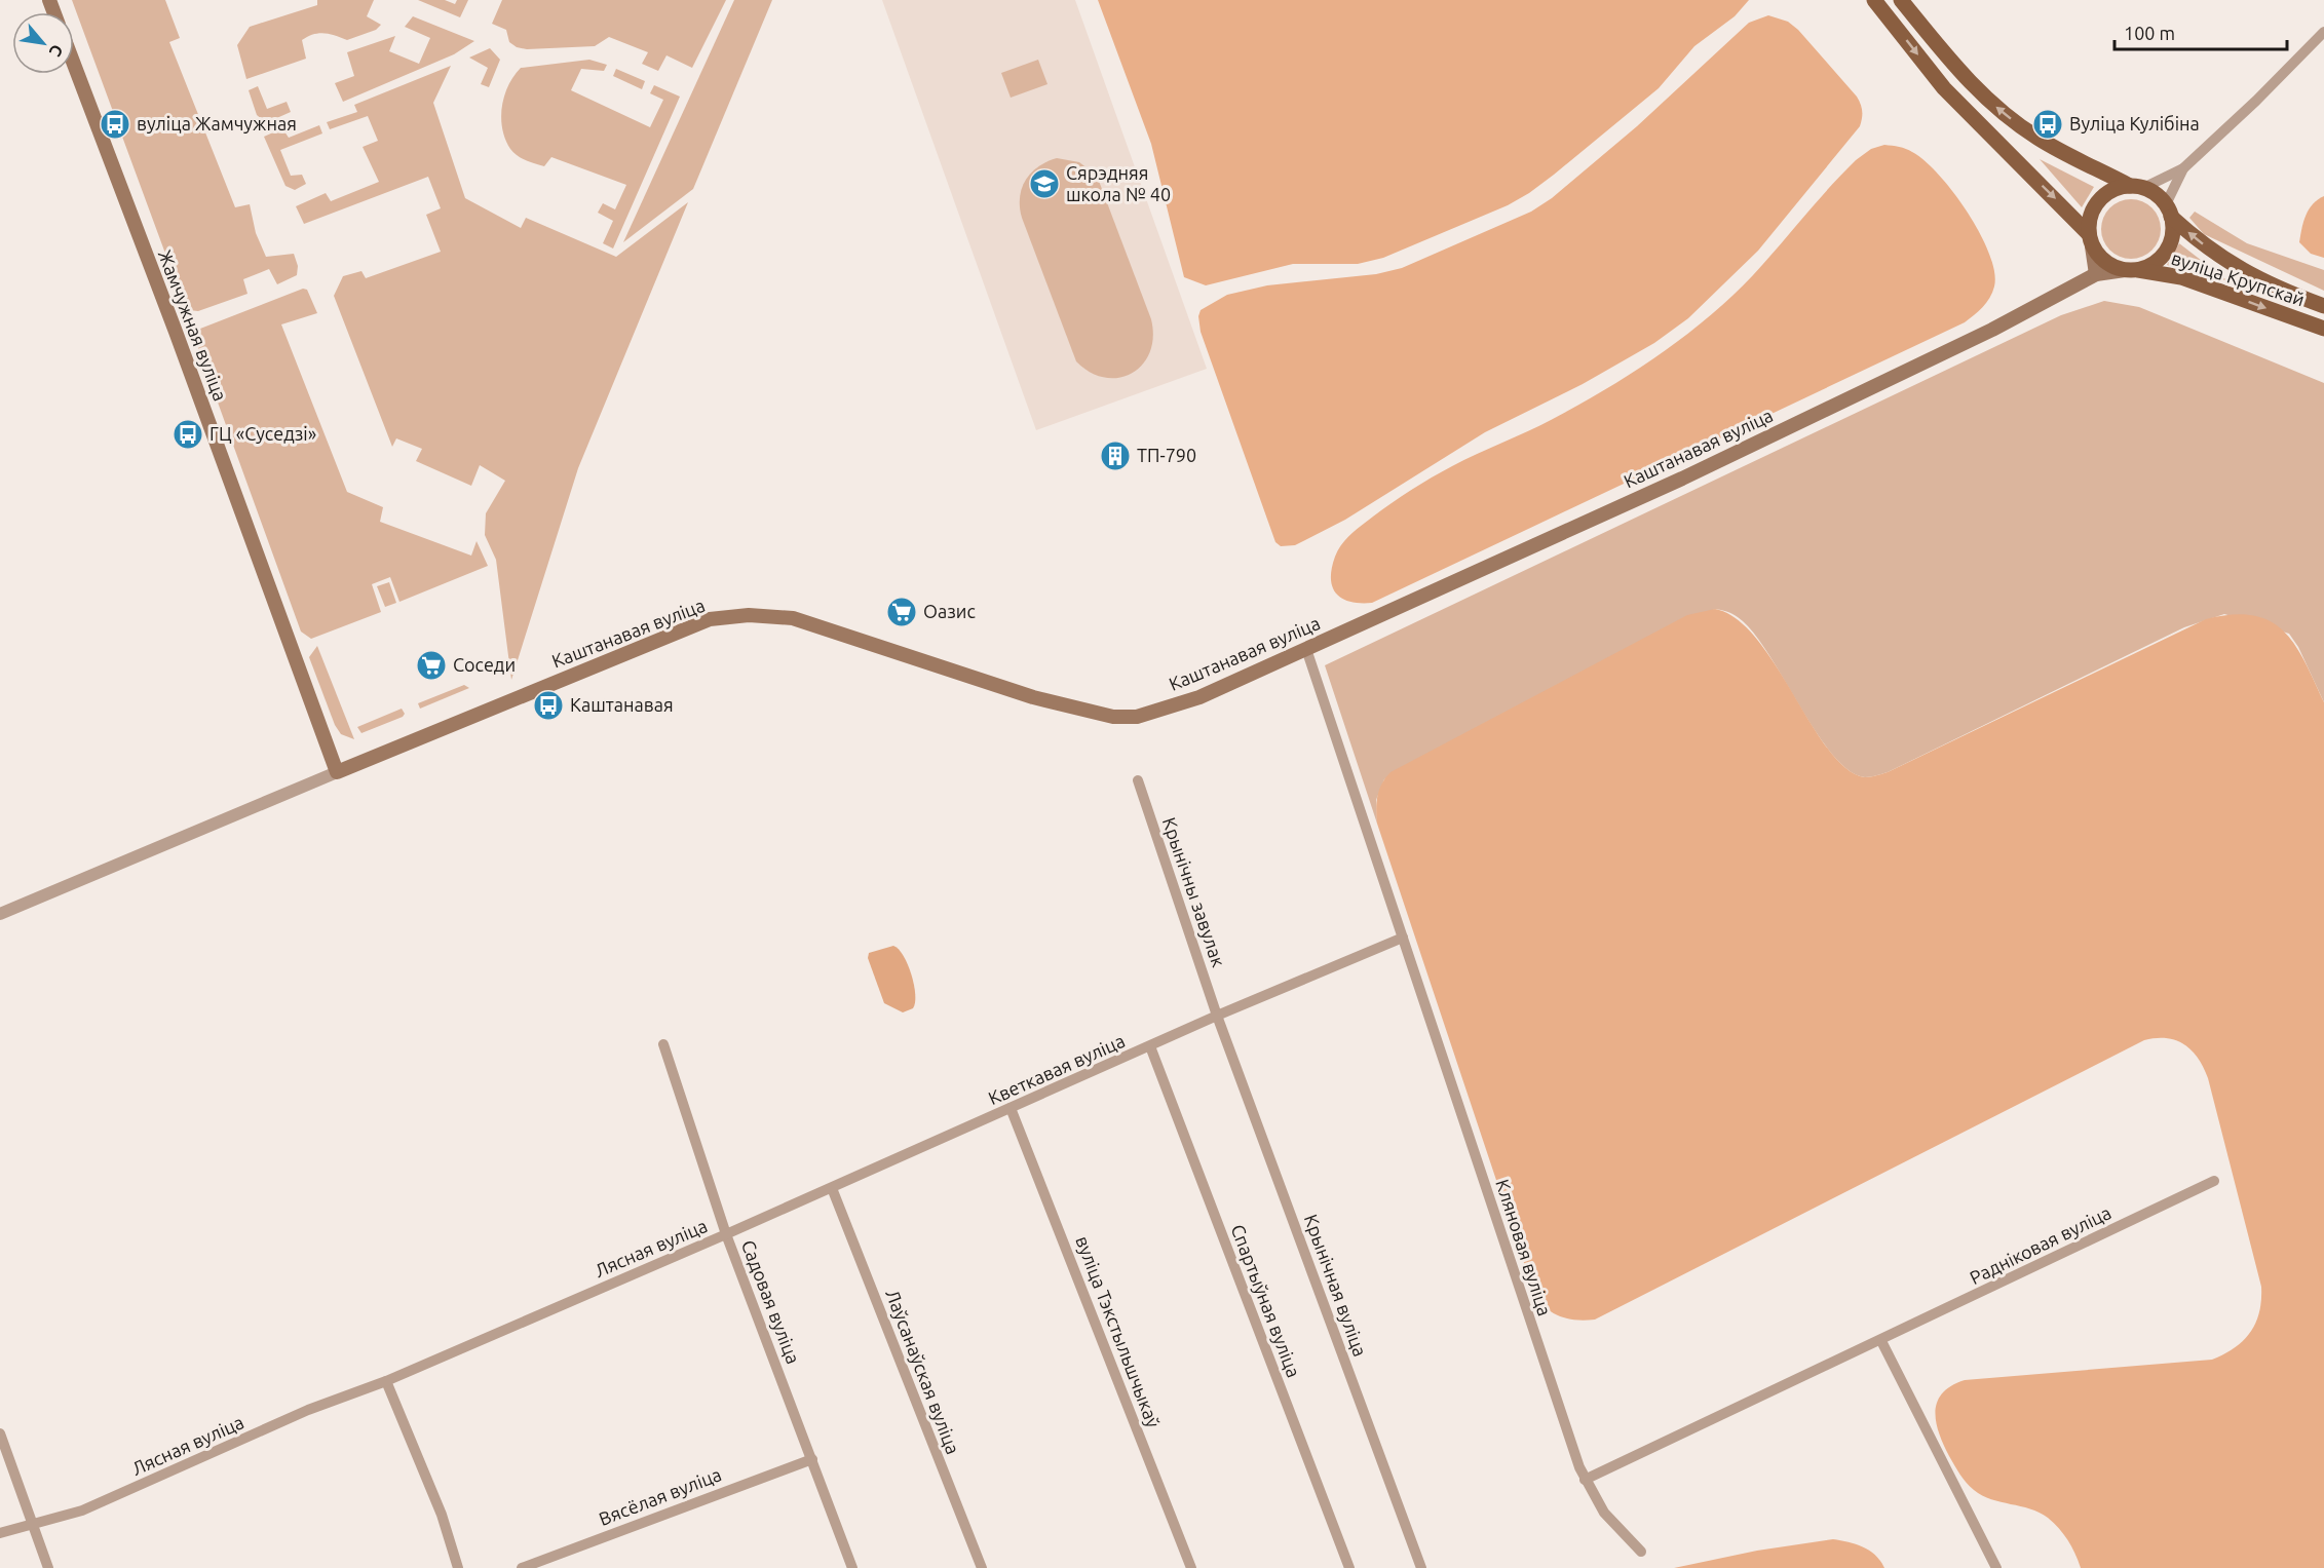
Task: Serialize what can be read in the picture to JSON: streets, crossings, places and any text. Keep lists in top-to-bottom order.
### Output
{
  "streets": {
    "main road": ["вуліца Крупскай", "Жамчужная вуліца", "Каштанавая вуліца"],
    "street": [
      "Крынічны завулак",
      "Кветкавая вуліца",
      "Радніковая вуліца",
      "Кляновая вуліца",
      "Лясная вуліца",
      "Крынічная вуліца",
      "Спартыўная вуліца",
      "Садовая вуліца",
      "вуліца Тэкстыльшчыкаў",
      "Лаўсанаўская вуліца",
      "Вясёлая вуліца"
    ]
  },
  "crossings": [
    ["Жамчужная вуліца", "Каштанавая вуліца"],
    ["Каштанавая вуліца", "Кляновая вуліца"],
    ["Крынічны завулак", "Кветкавая вуліца"],
    ["Крынічны завулак", "Крынічная вуліца"],
    ["Кветкавая вуліца", "Кляновая вуліца"],
    ["Кветкавая вуліца", "Лясная вуліца"],
    ["Кветкавая вуліца", "Крынічная вуліца"],
    ["Кветкавая вуліца", "Спартыўная вуліца"],
    ["Кветкавая вуліца", "Садовая вуліца"],
    ["Кветкавая вуліца", "вуліца Тэкстыльшчыкаў"],
    ["Кветкавая вуліца", "Лаўсанаўская вуліца"],
    ["Радніковая вуліца", "Кляновая вуліца"],
    ["Лясная вуліца", "Садовая вуліца"],
    ["Садовая вуліца", "Вясёлая вуліца"]
  ],
  "places": {
    "bus stop": [
      "вуліца Жамчужная",
      "Вуліца Кулібіна",
      "ГЦ «Суседзі»",
      "Каштанавая"
    ],
    "school or university": ["Сярэдняя школа № 40"],
    "building": ["ТП-790"],
    "supermarket": ["Оазис", "Соседи"]
  },
  "scale_bar": "100 m",
  "north": "bottom right"
}
